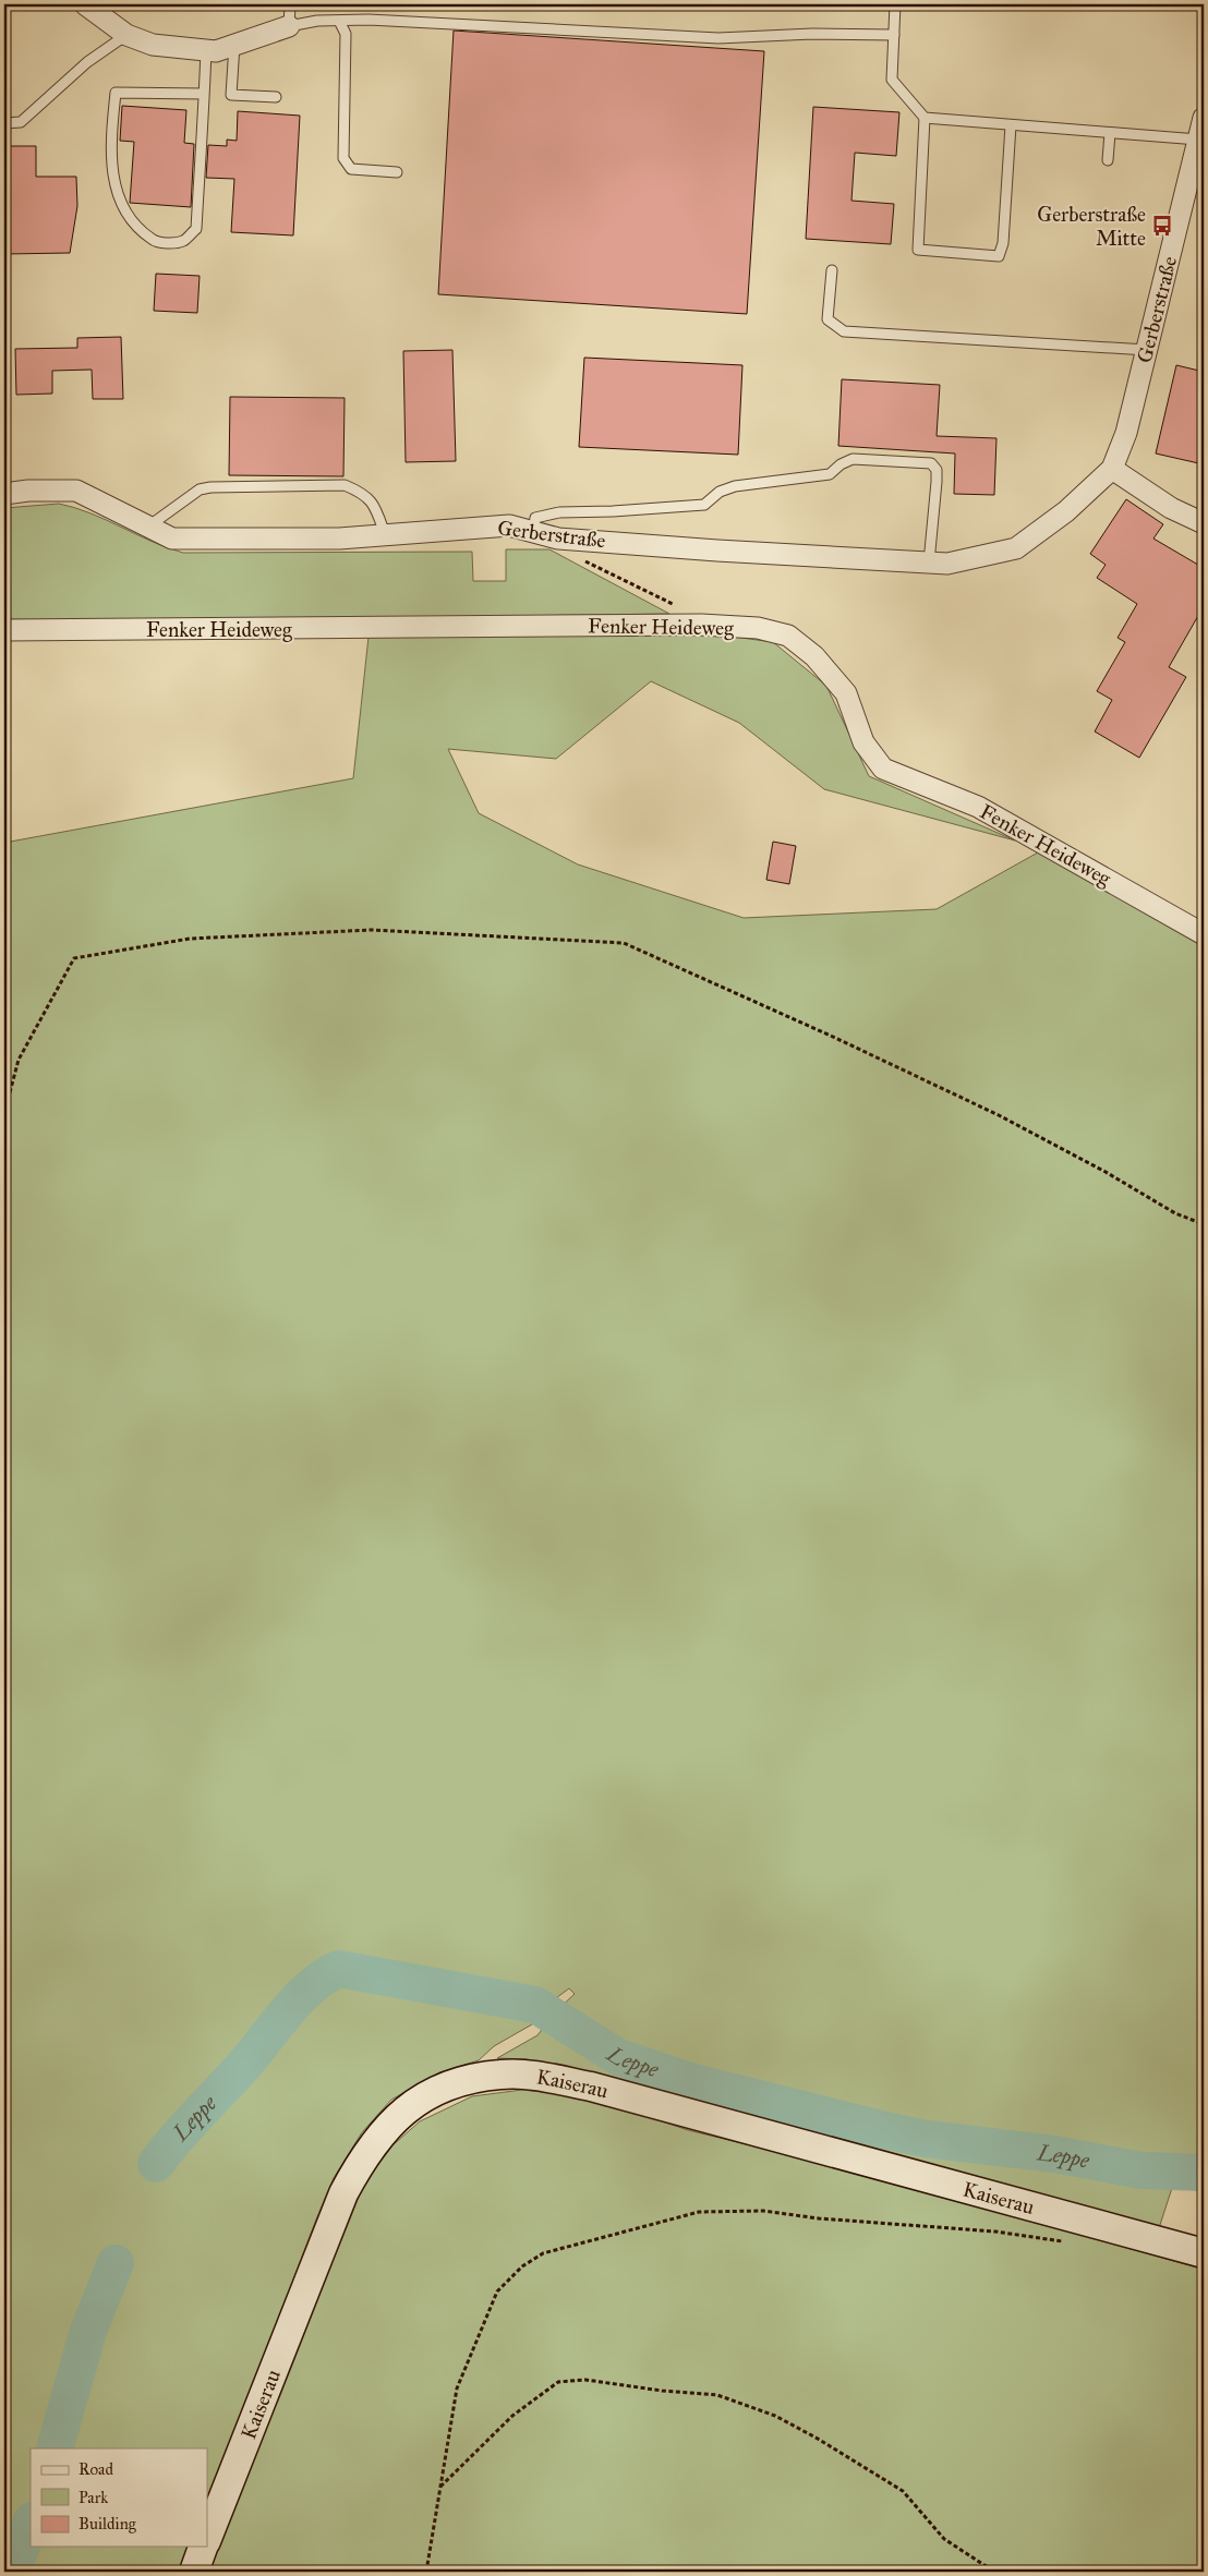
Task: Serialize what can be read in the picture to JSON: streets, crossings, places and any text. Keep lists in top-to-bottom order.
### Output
{
  "streets": {
    "main road": ["Kaiserau"],
    "street": ["Gerberstraße", "Fenker Heideweg"]
  },
  "water": ["Leppe"],
  "places": {
    "bus stop": ["Gerberstraße Mitte"]
  },
  "legend": ["Road", "Park", "Building"]
}
